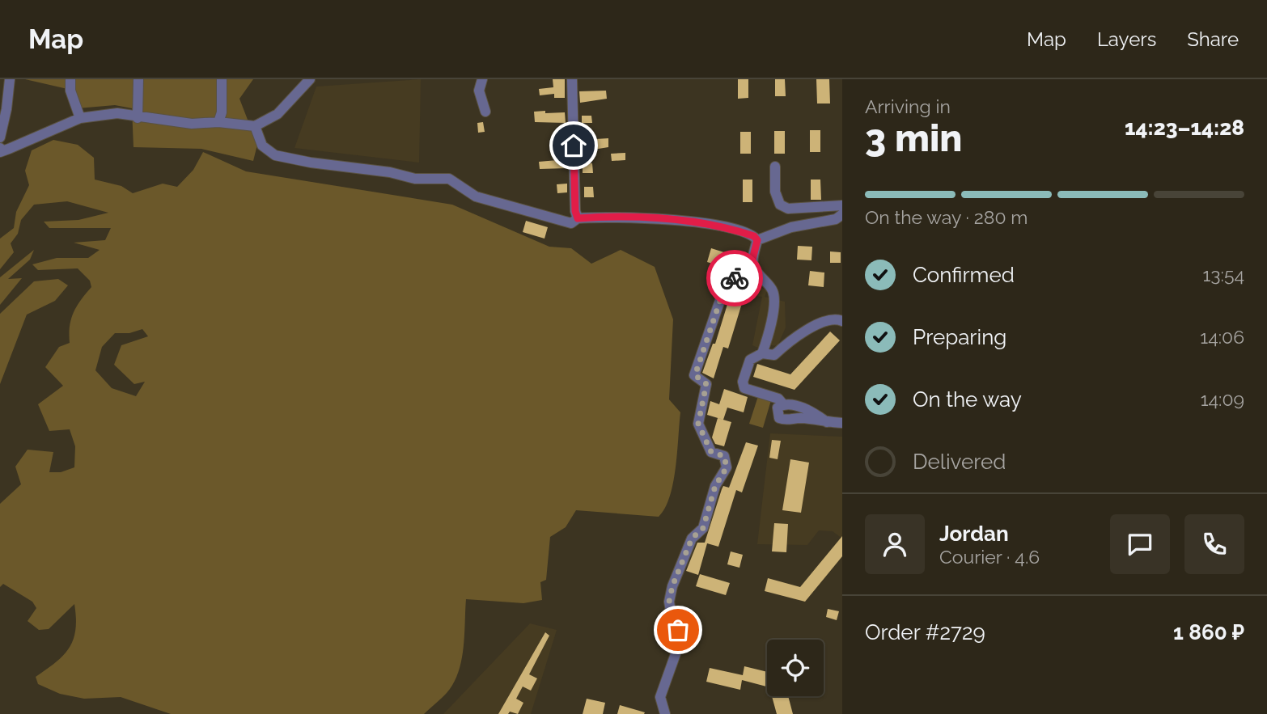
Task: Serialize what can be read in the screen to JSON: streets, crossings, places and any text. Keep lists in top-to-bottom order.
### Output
{
  "page": {
    "header": "Map",
    "nav": ["Map", "Layers", "Share"],
    "heading": ["3 min", "Arriving in", "14:23–14:28"],
    "panel": [
      "Jordan",
      "Courier · 4.6",
      "Order #2729",
      "1 860 ₽"
    ],
    "bar": "On the way · 280 m",
    "list": [
      ["Confirmed", "13:54"],
      ["Preparing", "14:06"],
      ["On the way", "14:09"],
      "Delivered"
    ]
  }
}
